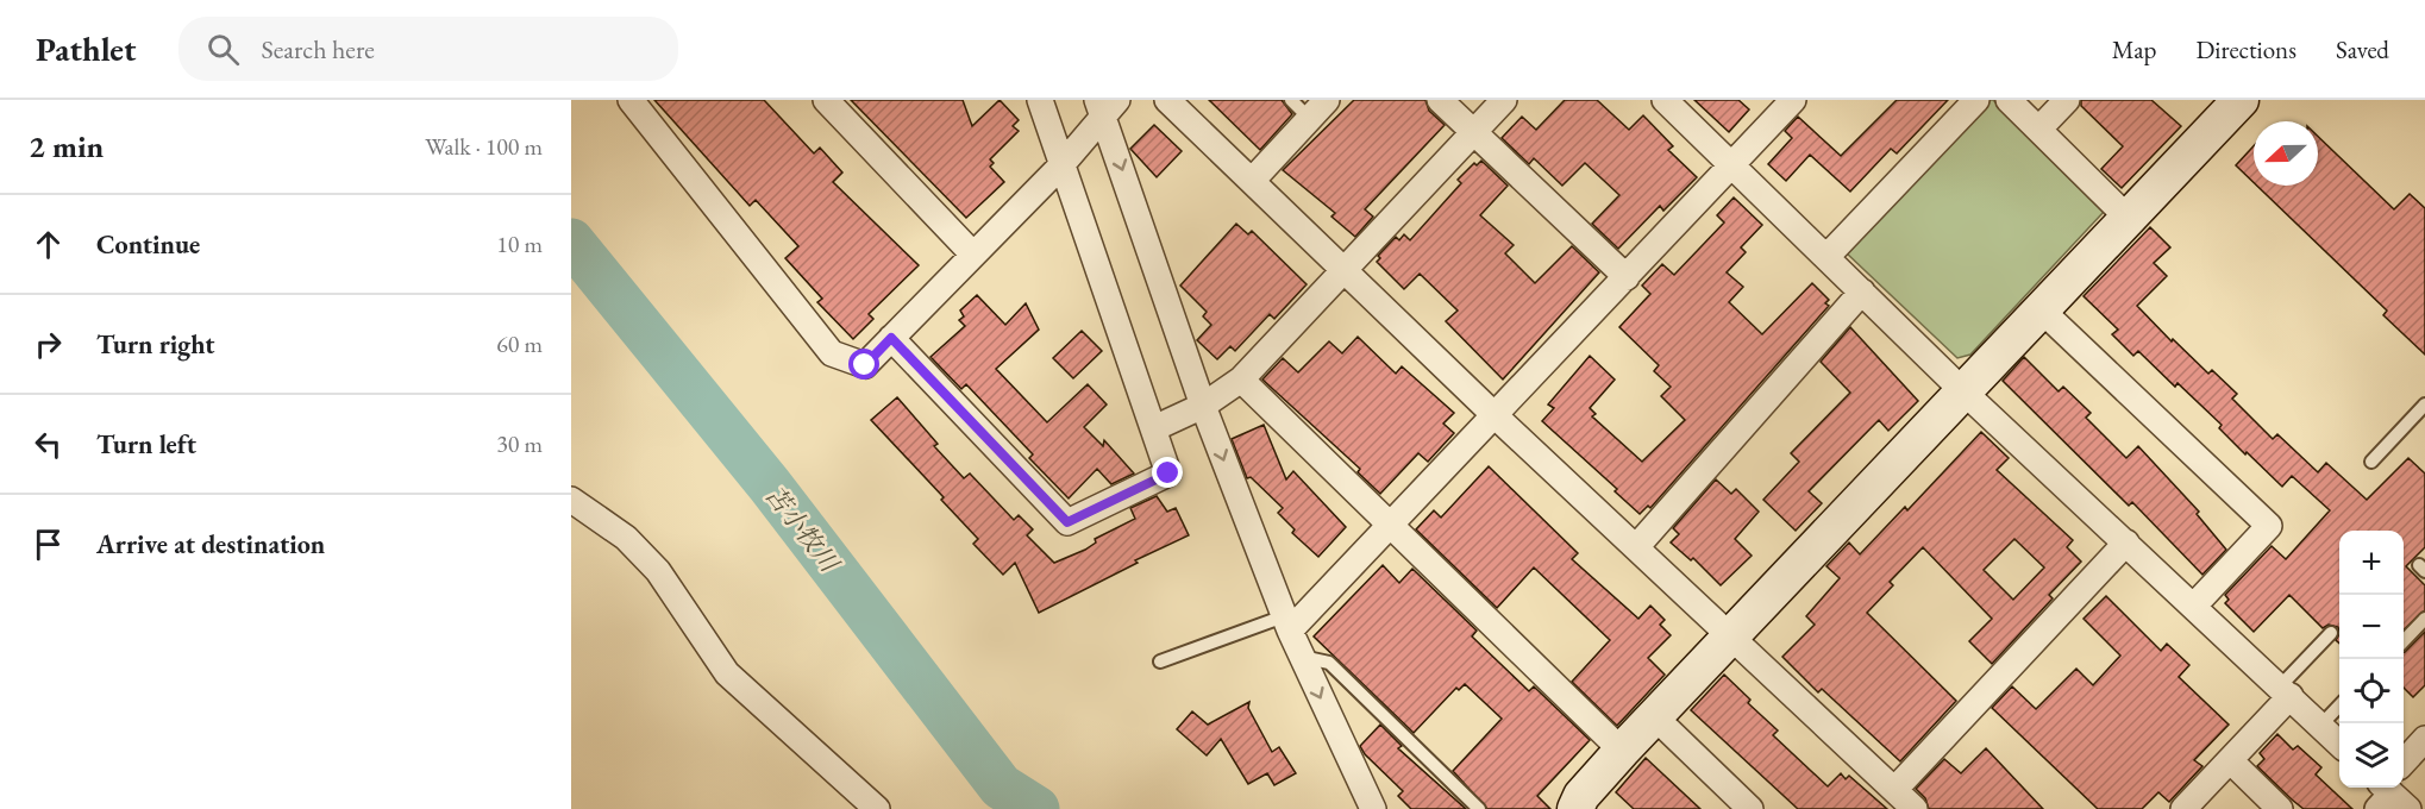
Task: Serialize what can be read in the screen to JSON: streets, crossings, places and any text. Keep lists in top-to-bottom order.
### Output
{
  "water": ["苫小牧川"],
  "north": "left",
  "page": {
    "header": "Pathlet",
    "search": "Search here",
    "nav": ["Map", "Directions", "Saved"],
    "heading": ["2 min", "Walk · 100 m"],
    "list": [
      ["Continue", "10 m"],
      ["Turn right", "60 m"],
      ["Turn left", "30 m"],
      "Arrive at destination"
    ],
    "map_buttons": ["+", "−"]
  }
}
